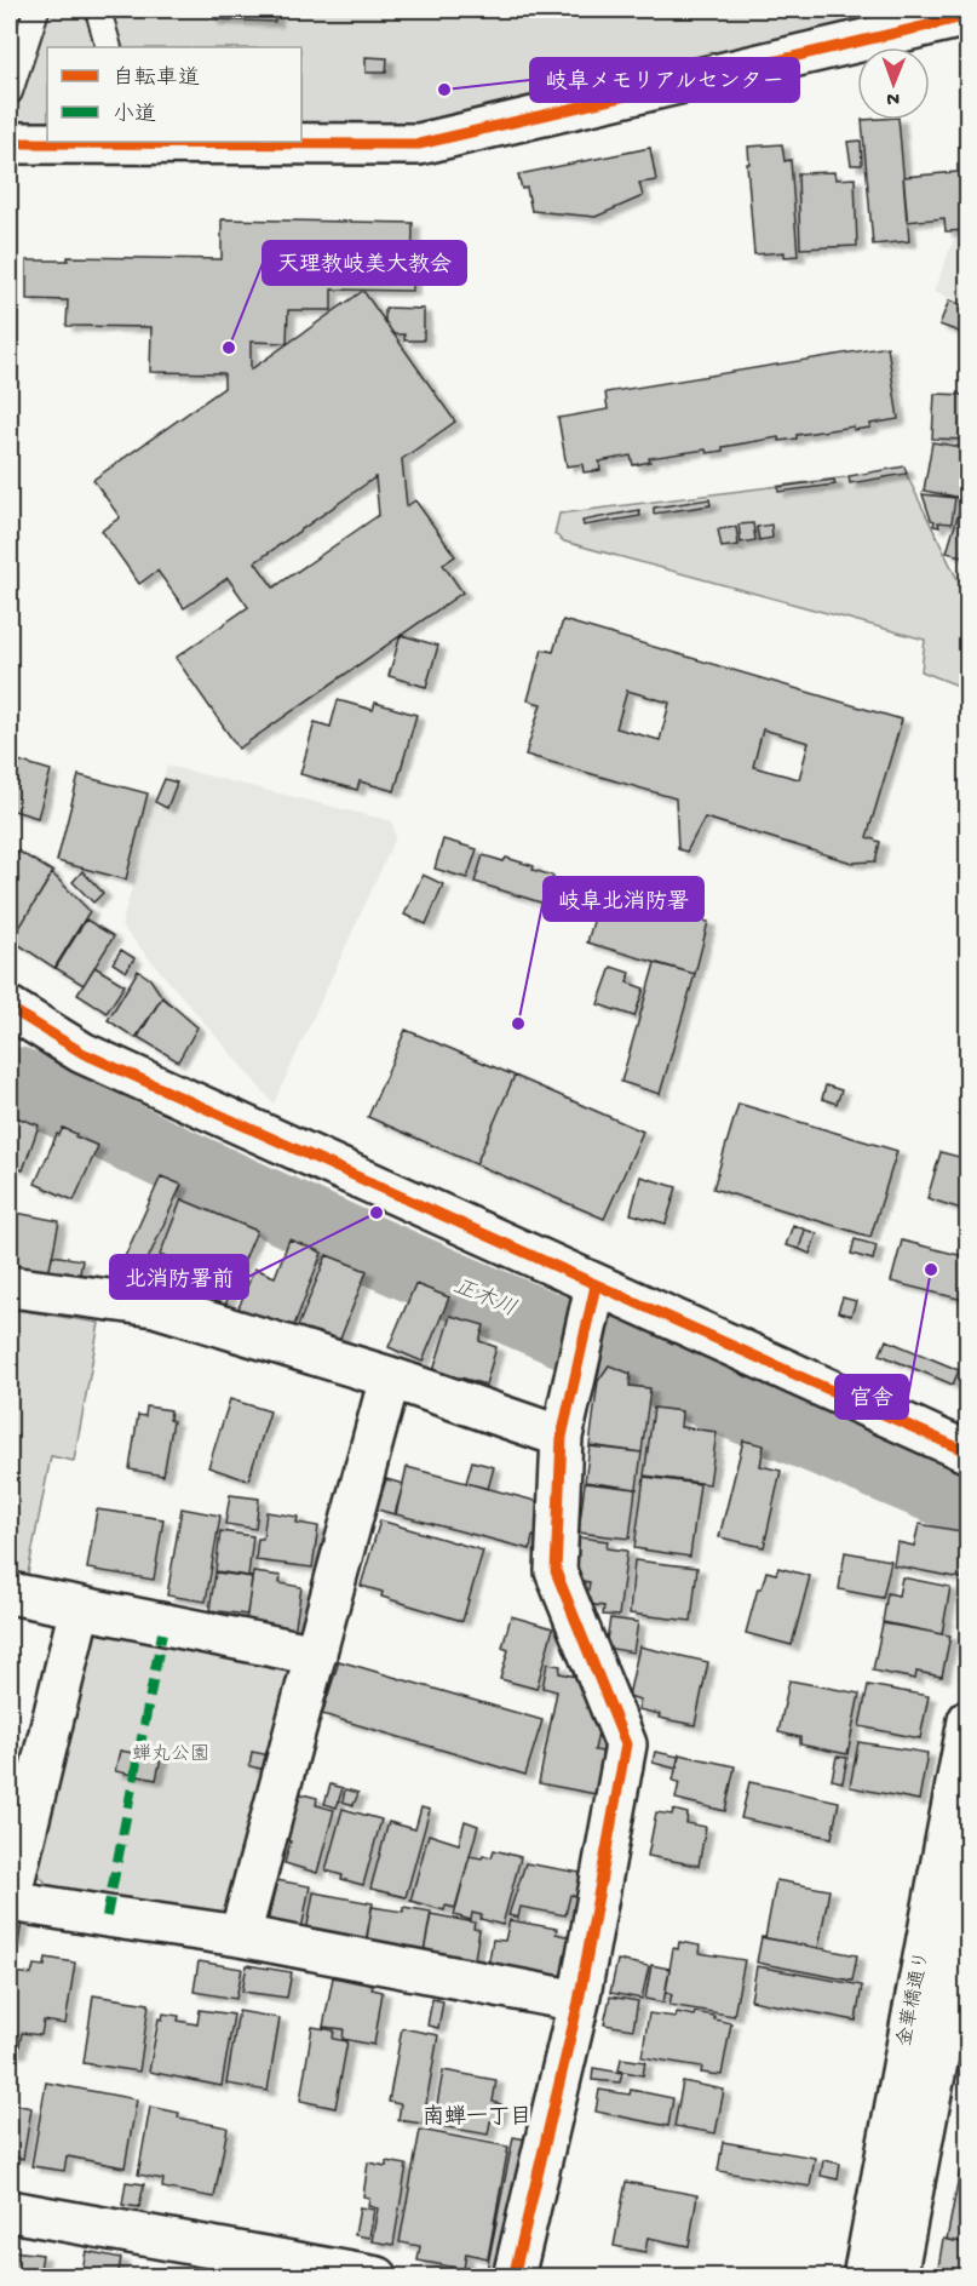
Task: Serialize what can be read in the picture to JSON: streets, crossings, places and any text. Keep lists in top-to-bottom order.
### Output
{
  "streets": {
    "street": ["金華橋通り"]
  },
  "districts": ["南蝉一丁目"],
  "water": ["正木川"],
  "parks": ["蝉丸公園"],
  "places": [
    "岐阜メモリアルセンター",
    "天理教岐美大教会",
    "岐阜北消防署",
    "北消防署前",
    "官舎"
  ],
  "legend": ["自転車道", "小道"],
  "north": "bottom"
}
